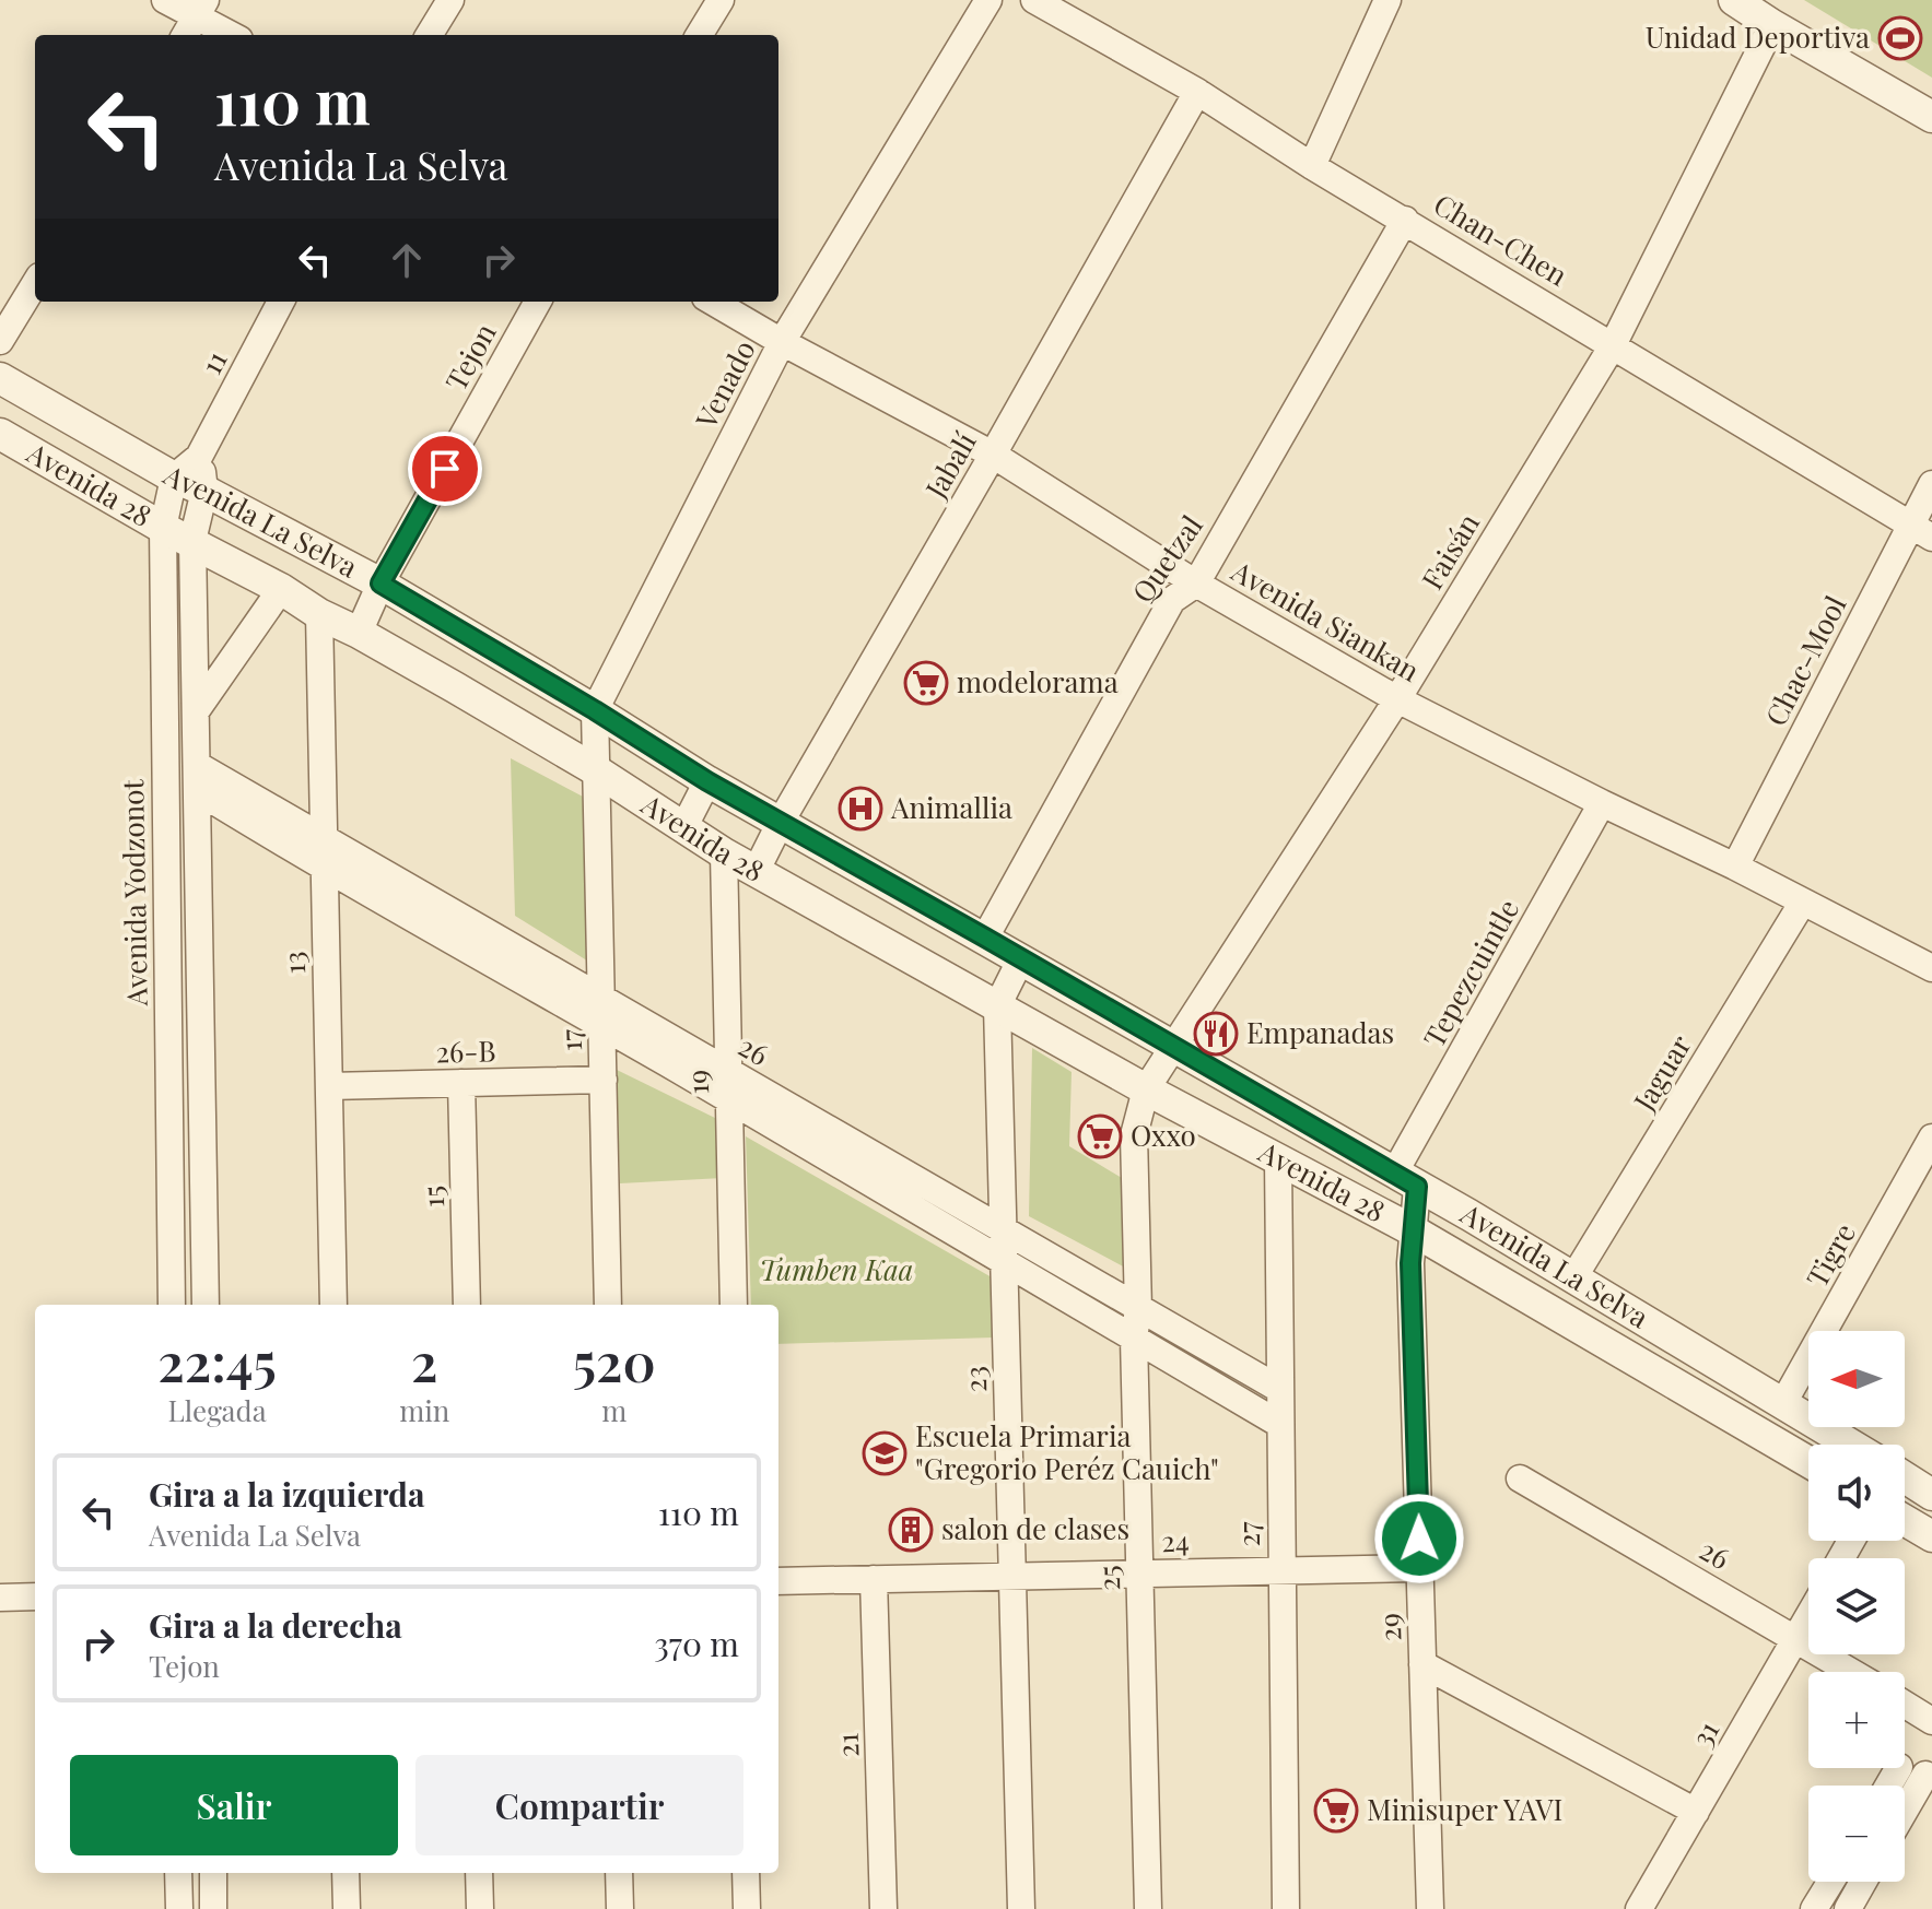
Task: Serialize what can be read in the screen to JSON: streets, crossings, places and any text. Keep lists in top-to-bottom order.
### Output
{
  "streets": {
    "street": [
      "Chan-Chen",
      "Tejon",
      "11",
      "Venado",
      "Jabalí",
      "Avenida 28",
      "Avenida La Selva",
      "Faisán",
      "Quetzal",
      "Avenida Siankan",
      "Chac-Mool",
      "Avenida Yodzonot",
      "13",
      "Tepezcuintle",
      "17",
      "26",
      "26-B",
      "Jaguar",
      "19",
      "15",
      "Tigre",
      "23",
      "27",
      "24",
      "25",
      "29",
      "31",
      "21"
    ]
  },
  "crossings": [
    ["Chan-Chen", "Jabalí"],
    ["Chan-Chen", "Faisán"],
    ["Chan-Chen", "Quetzal"],
    ["Chan-Chen", "Chac-Mool"],
    ["Tejon", "Avenida 28"],
    ["Tejon", "Avenida La Selva"],
    ["Venado", "Avenida 28"],
    ["Venado", "Avenida La Selva"],
    ["Venado", "Avenida Siankan"],
    ["Venado", "17"],
    ["Jabalí", "Avenida 28"],
    ["Jabalí", "Avenida La Selva"],
    ["Jabalí", "Avenida Siankan"],
    ["Avenida 28", "Avenida La Selva"],
    ["Avenida 28", "Faisán"],
    ["Avenida 28", "Avenida Yodzonot"],
    ["Avenida 28", "13"],
    ["Avenida 28", "17"],
    ["Avenida 28", "19"],
    ["Avenida 28", "23"],
    ["Avenida 28", "27"],
    ["Avenida 28", "25"],
    ["Avenida 28", "29"],
    ["Avenida La Selva", "Faisán"],
    ["Avenida La Selva", "Quetzal"],
    ["Avenida La Selva", "Avenida Yodzonot"],
    ["Avenida La Selva", "Tepezcuintle"],
    ["Avenida La Selva", "Jaguar"],
    ["Avenida La Selva", "Tigre"],
    ["Avenida La Selva", "23"],
    ["Avenida La Selva", "29"],
    ["Faisán", "Avenida Siankan"],
    ["Faisán", "25"],
    ["Quetzal", "Avenida Siankan"],
    ["Avenida Siankan", "Chac-Mool"],
    ["Avenida Siankan", "Tepezcuintle"],
    ["Avenida Siankan", "Jaguar"],
    ["13", "26-B"],
    ["Tepezcuintle", "29"],
    ["17", "26-B"],
    ["26", "19"],
    ["26", "23"],
    ["26", "27"],
    ["26", "25"],
    ["26", "31"],
    ["26-B", "15"],
    ["23", "24"],
    ["27", "24"],
    ["24", "25"],
    ["24", "29"],
    ["24", "21"]
  ],
  "parks": ["Tumben Kaa"],
  "places": {
    "sports": ["Unidad Deportiva"],
    "supermarket": ["modelorama", "Oxxo", "Minisuper YAVI"],
    "hospital": ["Animallia"],
    "restaurant": ["Empanadas"],
    "school or university": ["Escuela Primaria \"Gregorio Peréz Cauich\""],
    "building": ["salon de clases"]
  },
  "north": "left",
  "page": {
    "turn": ["110 m", "Avenida La Selva"],
    "eta": [
      "22:45",
      "Llegada",
      "2",
      "min",
      "520",
      "m"
    ],
    "map_buttons": ["+", "−"],
    "list": [
      {
        "name": "Gira a la izquierda",
        "note": "Avenida La Selva",
        "value": "110 m"
      },
      {
        "name": "Gira a la derecha",
        "note": "Tejon",
        "value": "370 m"
      }
    ],
    "buttons": ["Salir", "Compartir"]
  }
}
